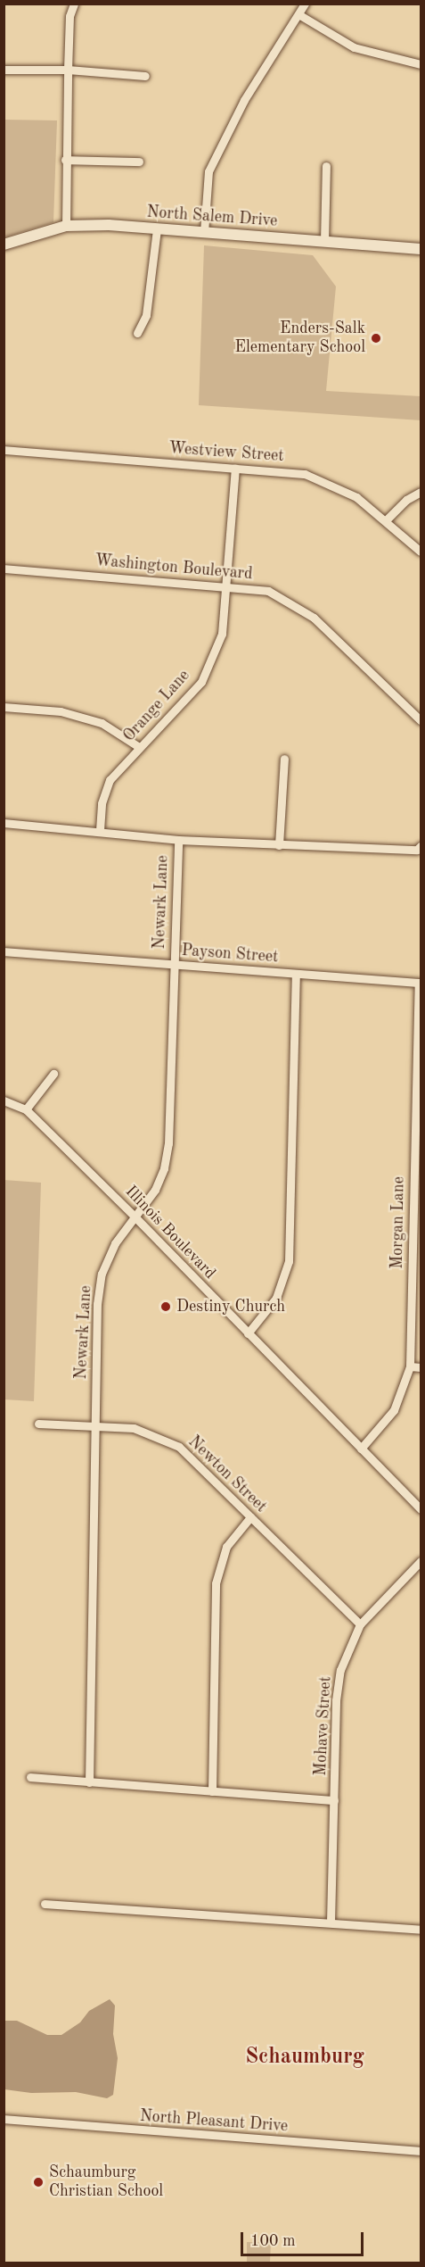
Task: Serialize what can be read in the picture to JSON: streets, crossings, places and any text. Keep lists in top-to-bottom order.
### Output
{
  "streets": {
    "street": [
      "North Salem Drive",
      "Westview Street",
      "Washington Boulevard",
      "Orange Lane",
      "Newark Lane",
      "Payson Street",
      "Morgan Lane",
      "Illinois Boulevard",
      "Newton Street",
      "Mohave Street",
      "North Pleasant Drive"
    ]
  },
  "crossings": [
    ["Westview Street", "Orange Lane"],
    ["Washington Boulevard", "Orange Lane"],
    ["Newark Lane", "Payson Street"],
    ["Newark Lane", "Illinois Boulevard"],
    ["Newark Lane", "Newton Street"],
    ["Payson Street", "Morgan Lane"],
    ["Morgan Lane", "Illinois Boulevard"],
    ["Newton Street", "Mohave Street"]
  ],
  "districts": ["Schaumburg"],
  "places": ["Enders-Salk Elementary School", "Destiny Church", "Schaumburg Christian School"],
  "scale_bar": "100 m"
}
